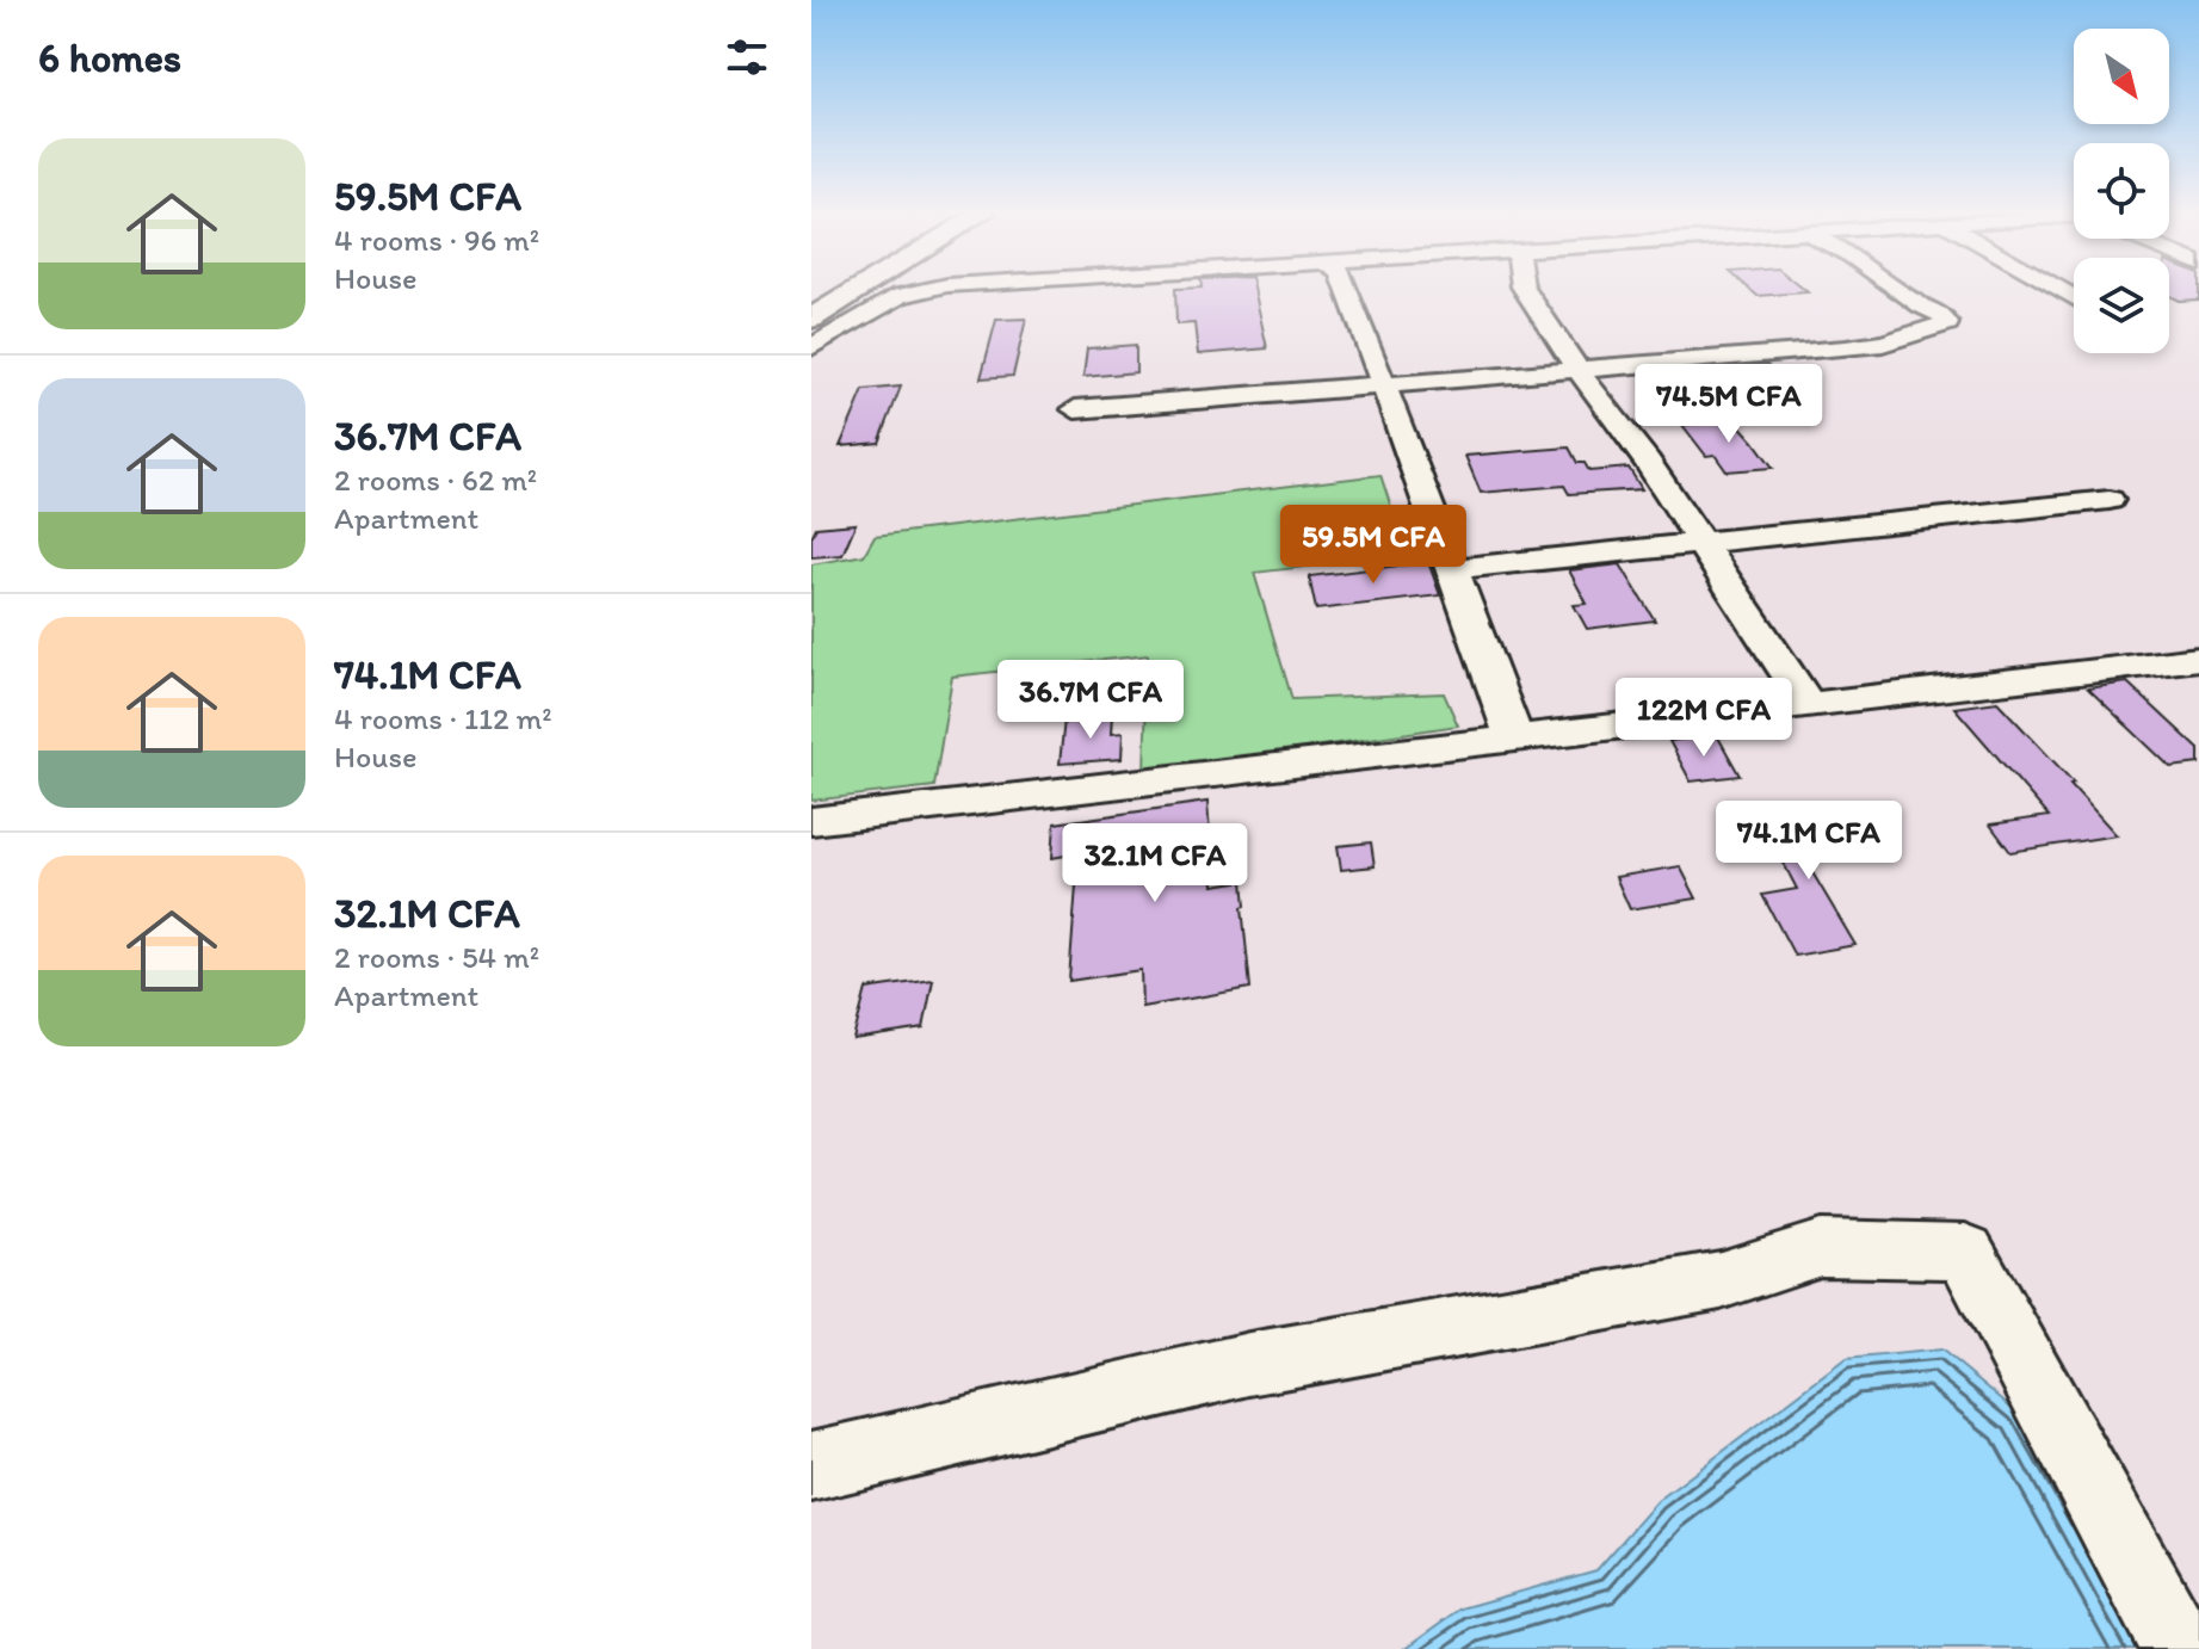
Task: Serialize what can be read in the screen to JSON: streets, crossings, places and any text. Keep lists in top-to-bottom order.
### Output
{
  "north": "bottom right",
  "page": {
    "heading": "6 homes",
    "list": [
      {
        "name": "59.5M CFA",
        "note": "4 rooms · 96 m² · House"
      },
      {
        "name": "36.7M CFA",
        "note": "2 rooms · 62 m² · Apartment"
      },
      {
        "name": "74.1M CFA",
        "note": "4 rooms · 112 m² · House"
      },
      {
        "name": "32.1M CFA",
        "note": "2 rooms · 54 m² · Apartment"
      }
    ],
    "price": [
      "74.5M CFA",
      "59.5M CFA",
      "36.7M CFA",
      "122M CFA",
      "74.1M CFA",
      "32.1M CFA"
    ]
  }
}
